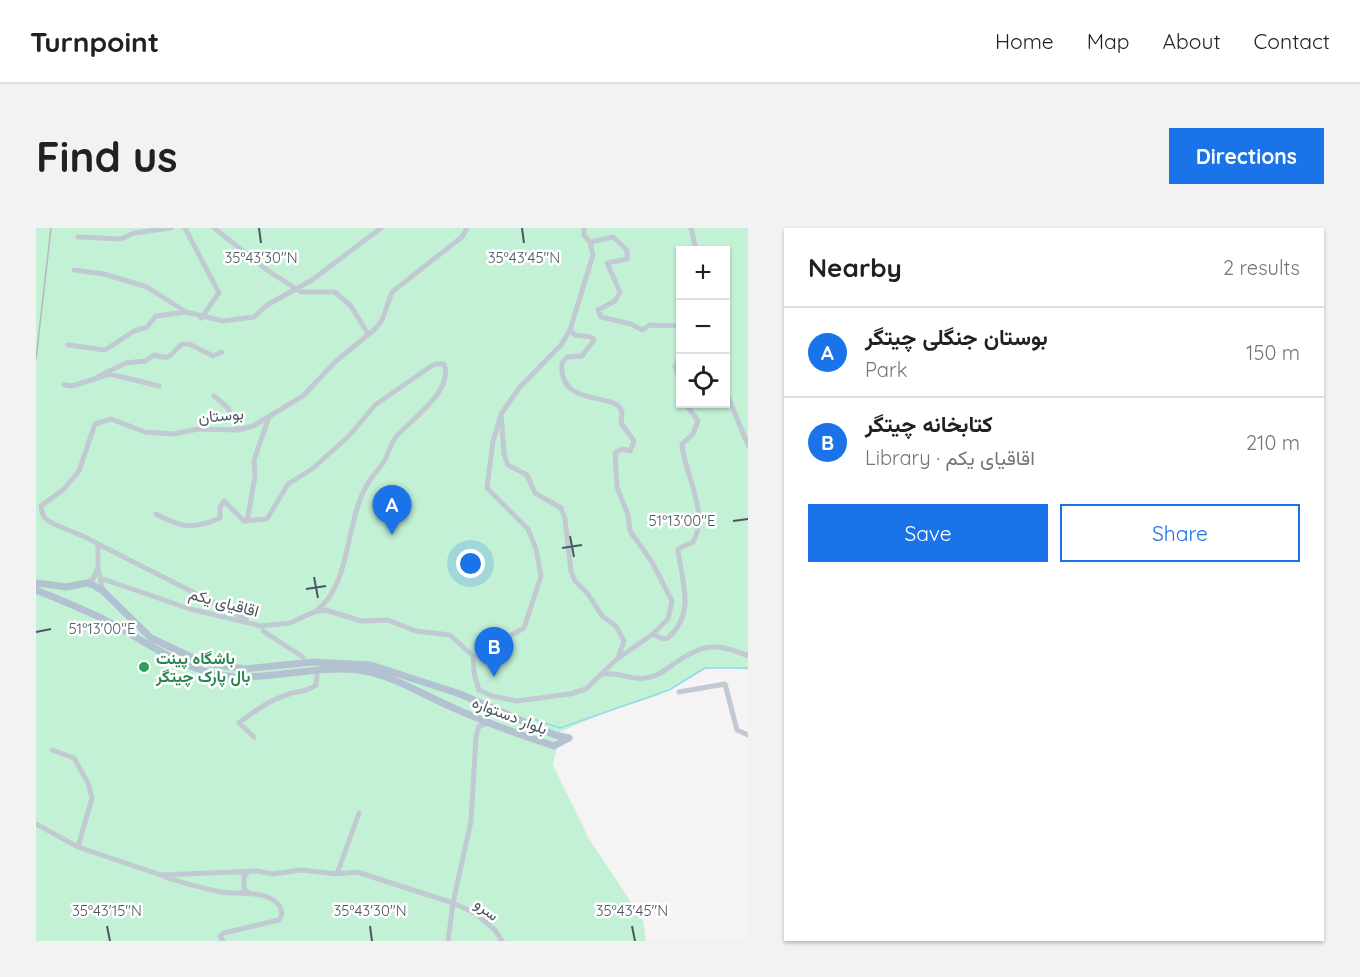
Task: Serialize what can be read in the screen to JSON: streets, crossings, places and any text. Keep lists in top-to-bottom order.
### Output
{
  "streets": {
    "main road": ["بلوار دستواره"],
    "street": ["بوستان", "اقاقیای یکم", "سرو"]
  },
  "places": ["باشگاه پینت بال پارک چیتگر"],
  "page": {
    "header": "Turnpoint",
    "nav": [
      "Home",
      "Map",
      "About",
      "Contact"
    ],
    "buttons": [
      "Directions",
      ["Save", "Share"]
    ],
    "title": "Find us",
    "heading": ["Nearby", "2 results"],
    "map_buttons": ["+", "−"],
    "list": [
      {
        "mark": "A",
        "name": "بوستان جنگلی چیتگر",
        "note": "Park",
        "value": "150 m"
      },
      {
        "mark": "B",
        "name": "کتابخانه چیتگر",
        "note": "Library · اقاقیای یکم",
        "value": "210 m"
      }
    ],
    "pins": ["A", "B"]
  },
  "coordinates": [
    "35°43'30\"N",
    "35°43'45\"N",
    "51°13'00\"E",
    "35°43'15\"N"
  ]
}
